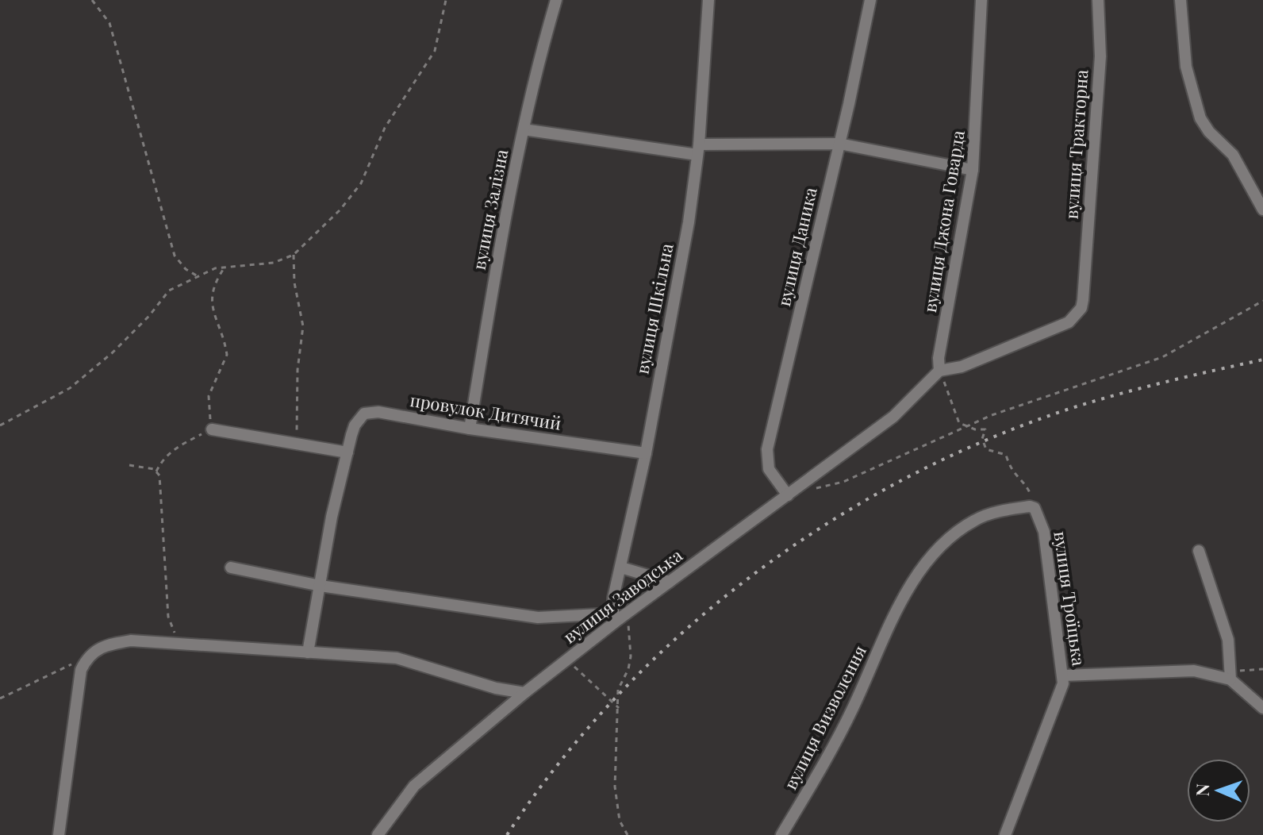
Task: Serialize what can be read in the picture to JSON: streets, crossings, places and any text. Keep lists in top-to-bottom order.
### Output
{
  "streets": {
    "street": [
      "вулиця Тракторна",
      "вулиця Залізна",
      "вулиця Джона Говарда",
      "вулиця Даника",
      "вулиця Шкільна",
      "провулок Дитячий",
      "вулиця Заводська",
      "вулиця Троїцька",
      "вулиця Визволення"
    ]
  },
  "crossings": [
    ["вулиця Тракторна", "вулиця Джона Говарда"],
    ["вулиця Тракторна", "вулиця Заводська"],
    ["вулиця Залізна", "провулок Дитячий"],
    ["вулиця Джона Говарда", "вулиця Заводська"],
    ["вулиця Даника", "вулиця Заводська"],
    ["вулиця Шкільна", "провулок Дитячий"],
    ["вулиця Шкільна", "вулиця Заводська"],
    ["вулиця Троїцька", "вулиця Визволення"]
  ],
  "north": "left"
}
